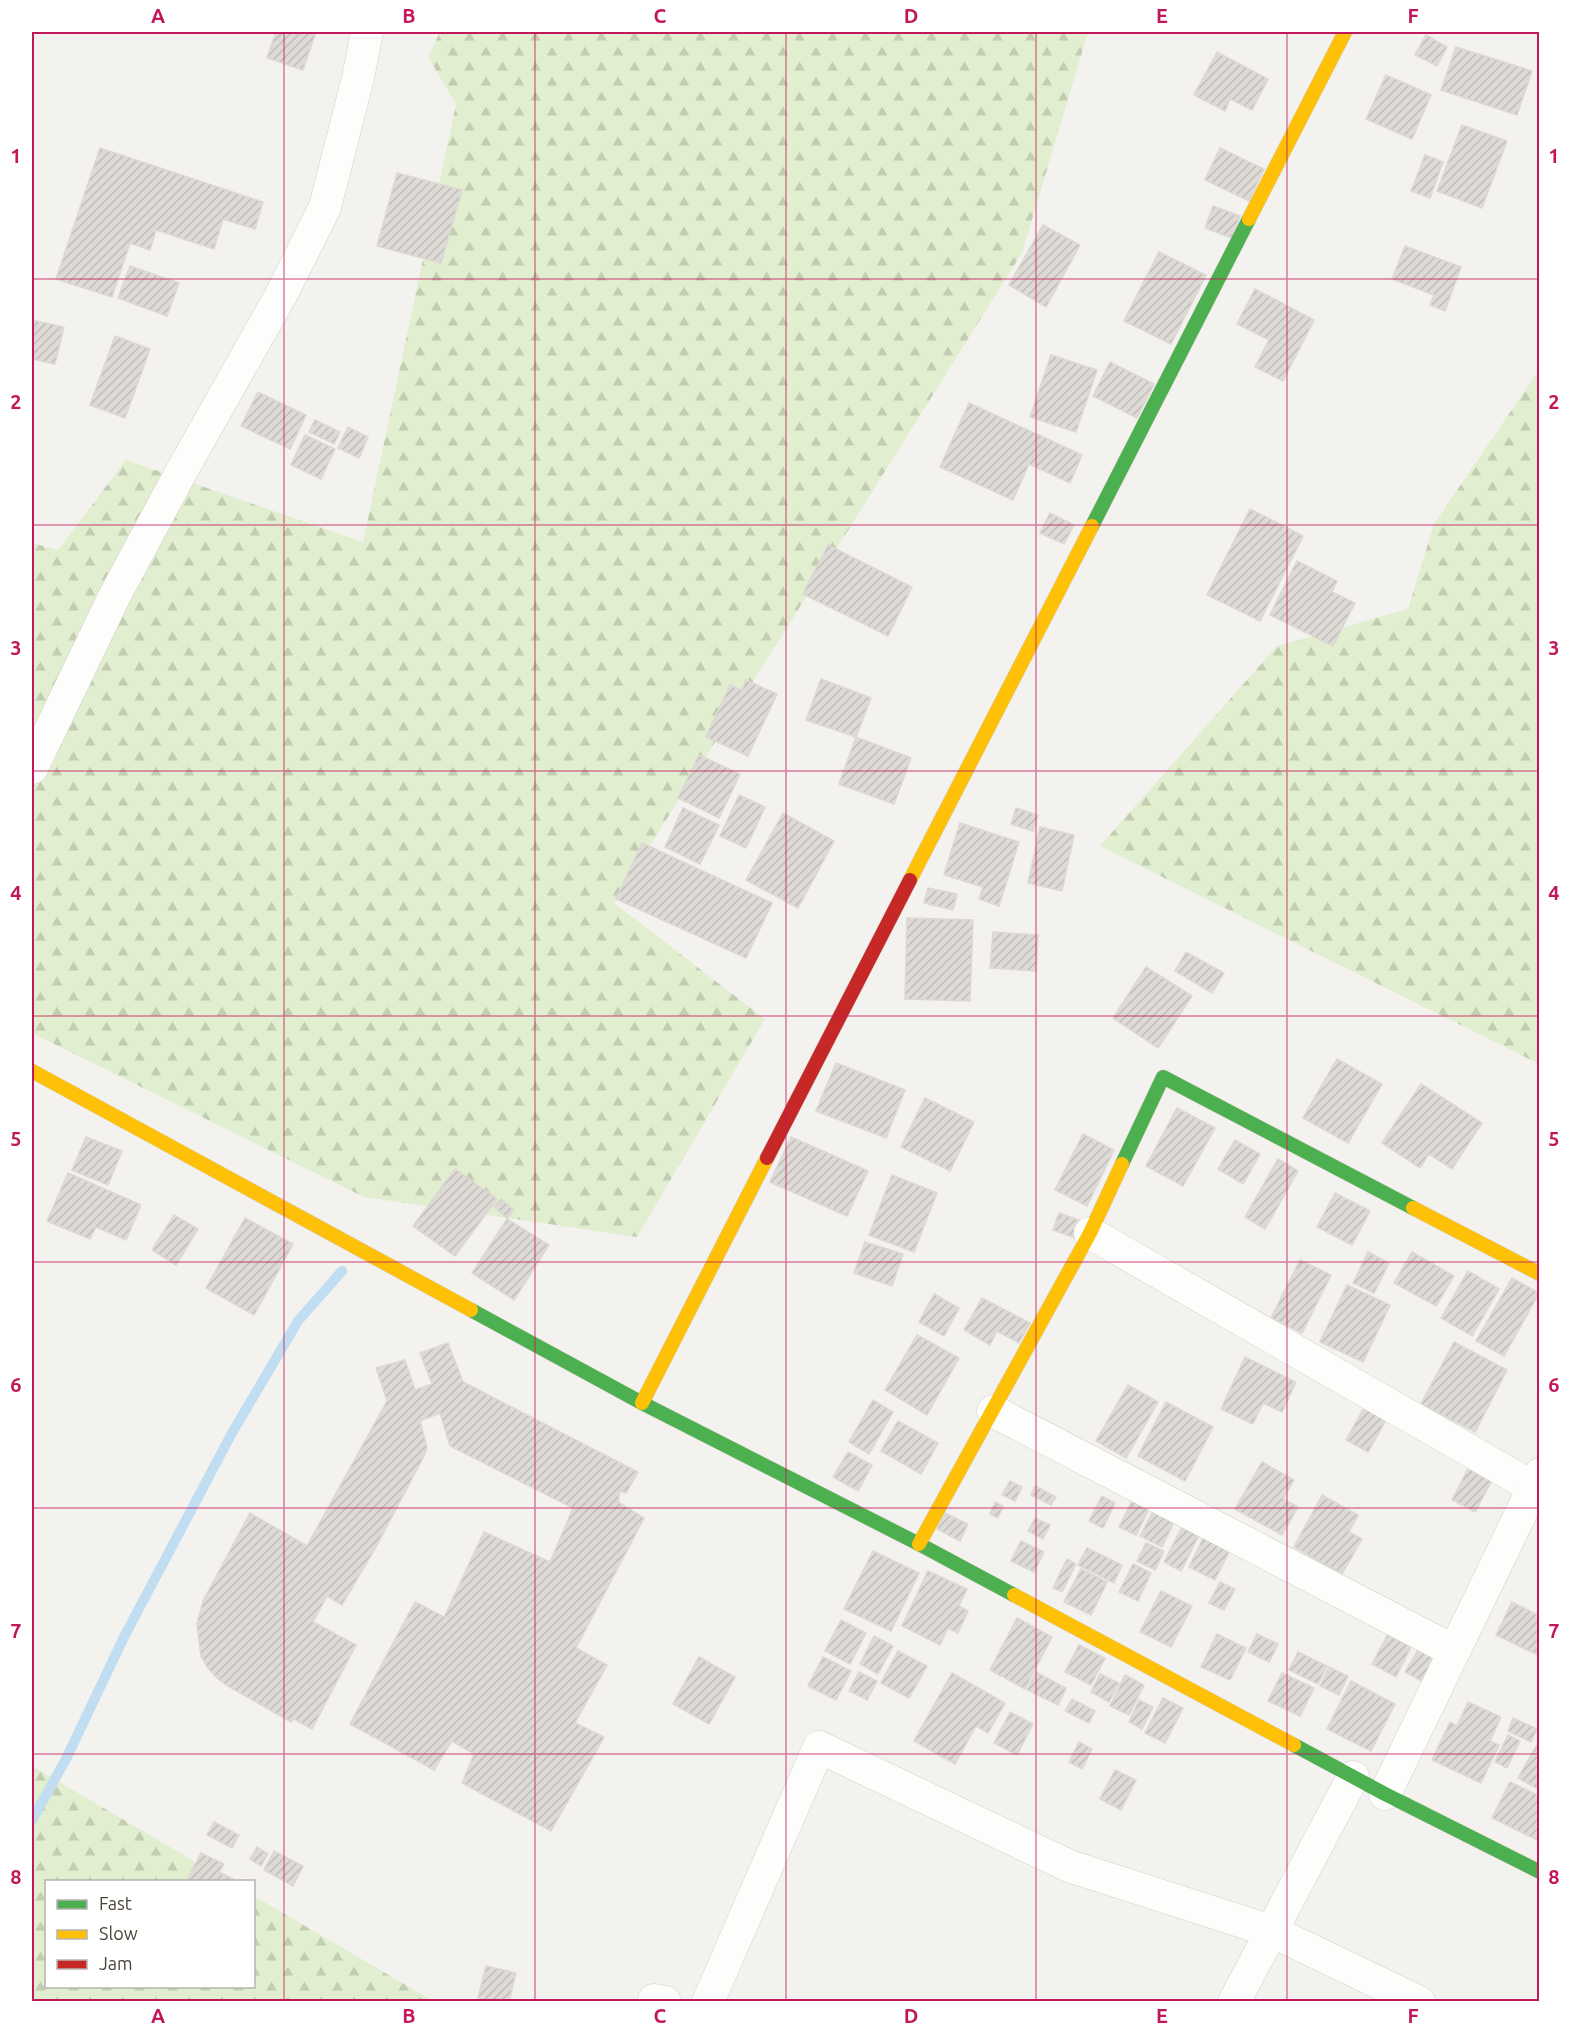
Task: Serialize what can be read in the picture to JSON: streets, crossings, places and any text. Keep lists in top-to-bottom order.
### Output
{
  "legend": ["Fast", "Slow", "Jam"],
  "grid": {
    "columns": [
      "A",
      "B",
      "C",
      "D",
      "E",
      "F"
    ],
    "rows": [
      "1",
      "2",
      "3",
      "4",
      "5",
      "6",
      "7",
      "8"
    ]
  }
}
